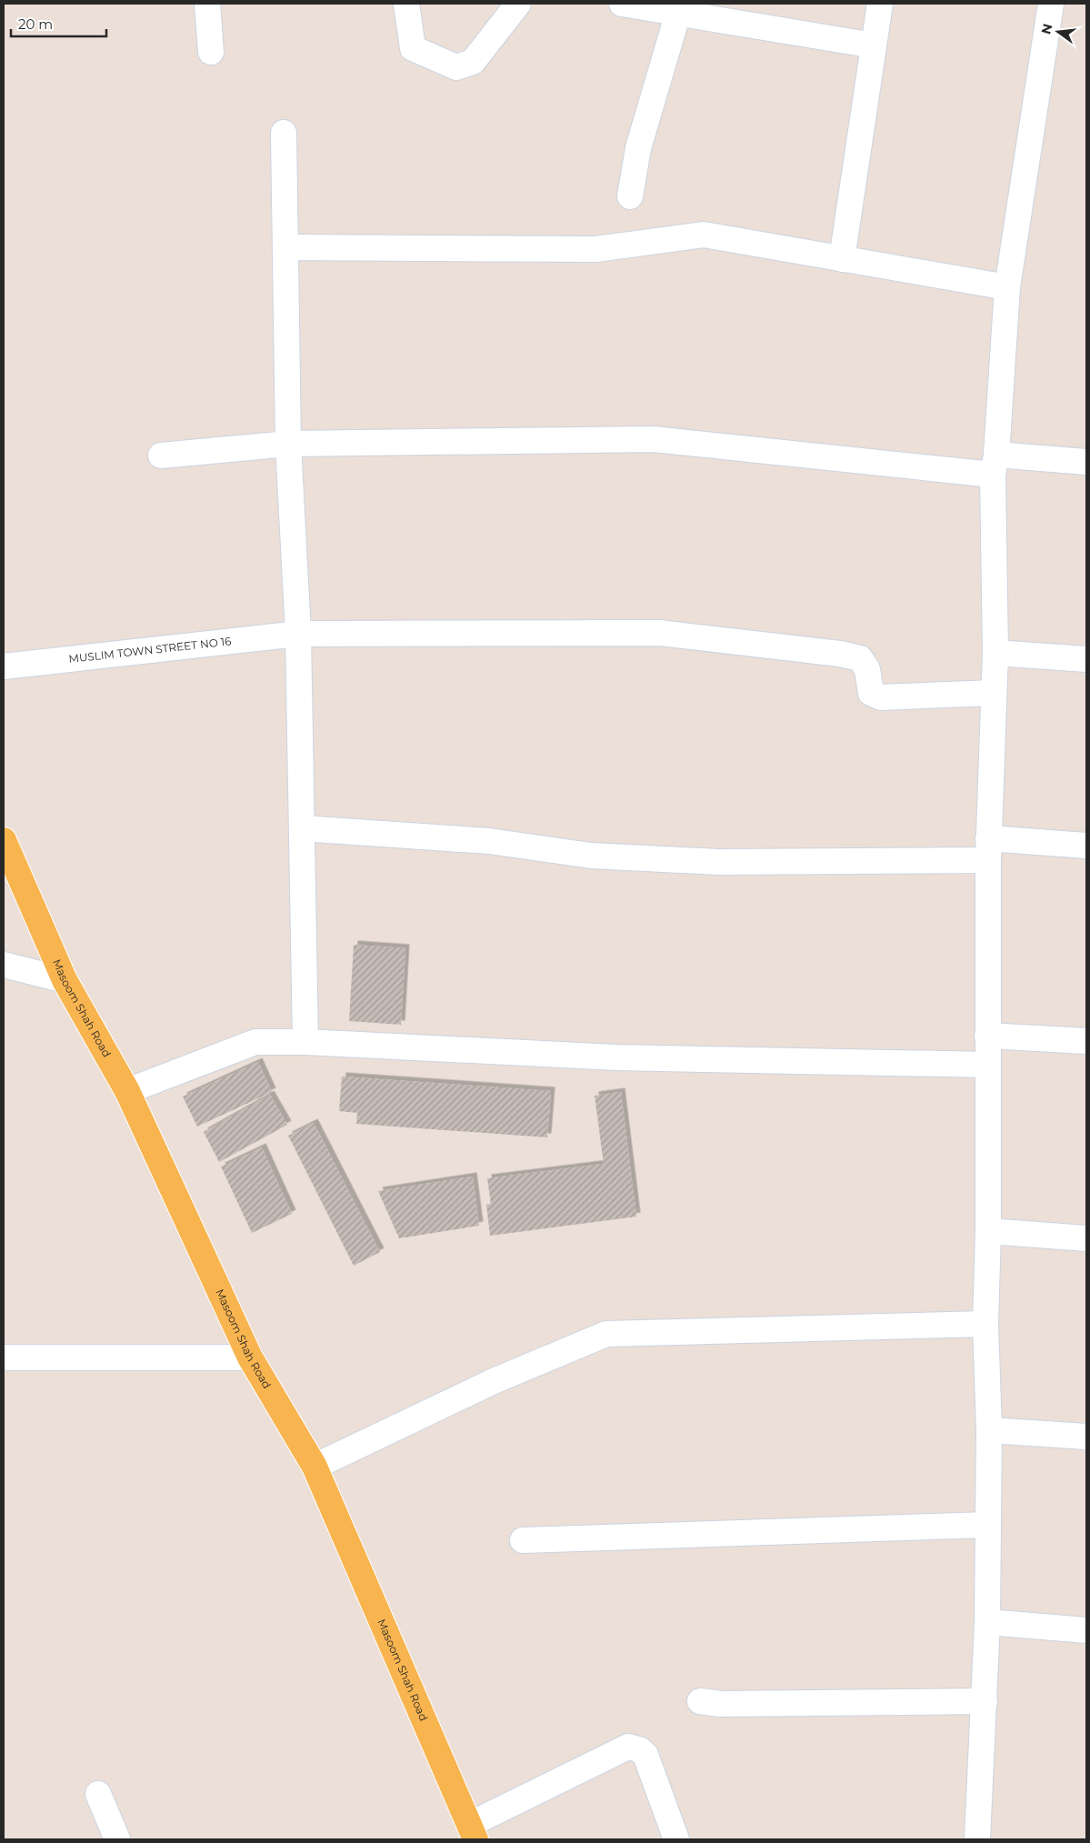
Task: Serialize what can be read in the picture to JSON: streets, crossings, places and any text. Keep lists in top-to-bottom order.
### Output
{
  "streets": {
    "main road": ["Masoom Shah Road"],
    "street": ["MUSLIM TOWN STREET NO 16"]
  },
  "scale_bar": "20 m",
  "north": "left"
}
